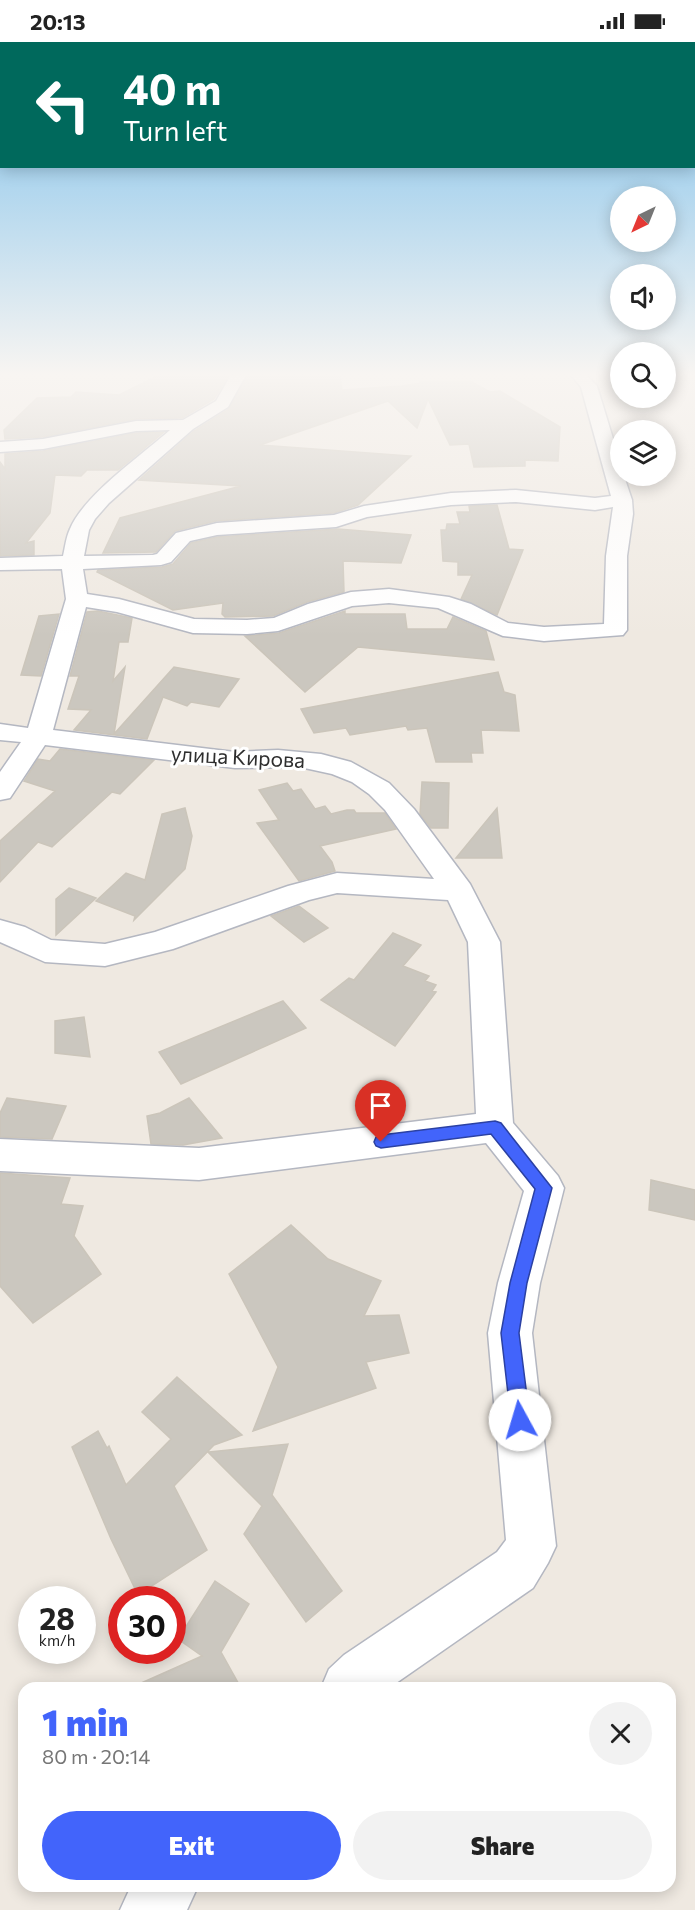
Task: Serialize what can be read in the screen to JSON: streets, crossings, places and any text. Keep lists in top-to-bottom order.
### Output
{
  "streets": {
    "street": ["улица Кирова"]
  },
  "north": "bottom left",
  "page": {
    "status": "20:13",
    "turn": ["40 m", "Turn left"],
    "speed": "28 km/h",
    "limit": "30",
    "heading": ["1 min", "80 m · 20:14"],
    "buttons": ["Exit", "Share"]
  }
}
